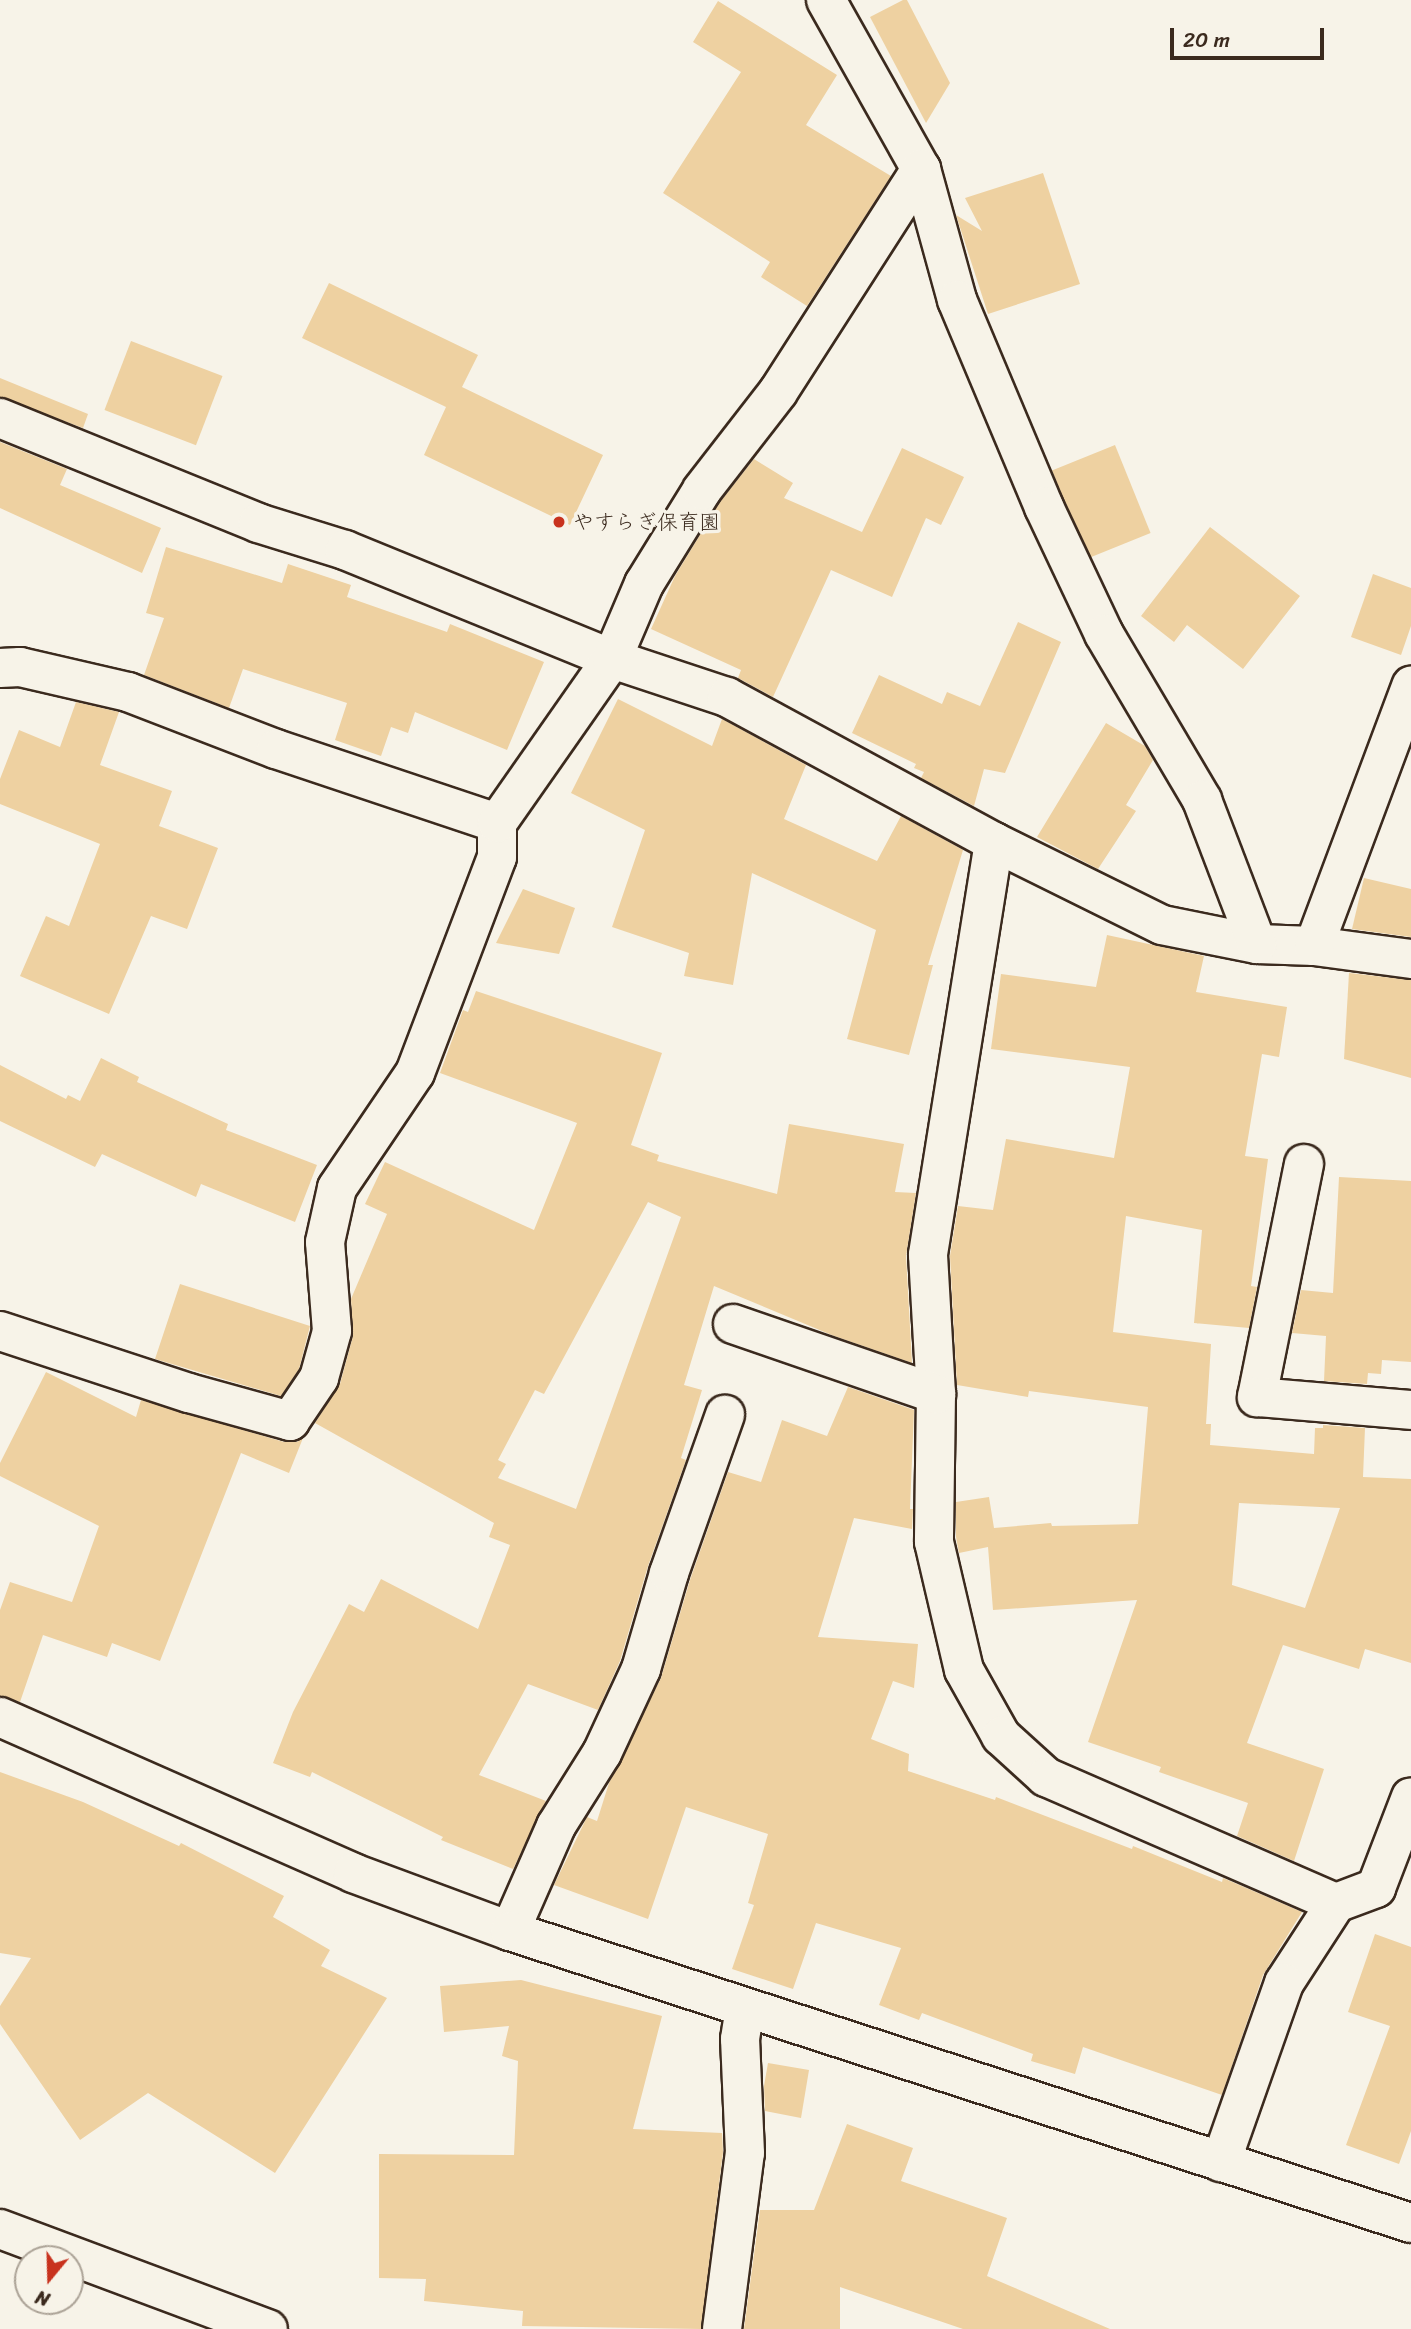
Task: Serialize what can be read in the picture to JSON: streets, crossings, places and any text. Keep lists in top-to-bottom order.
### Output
{
  "places": ["やすらぎ保育園"],
  "scale_bar": "20 m",
  "north": "bottom"
}
